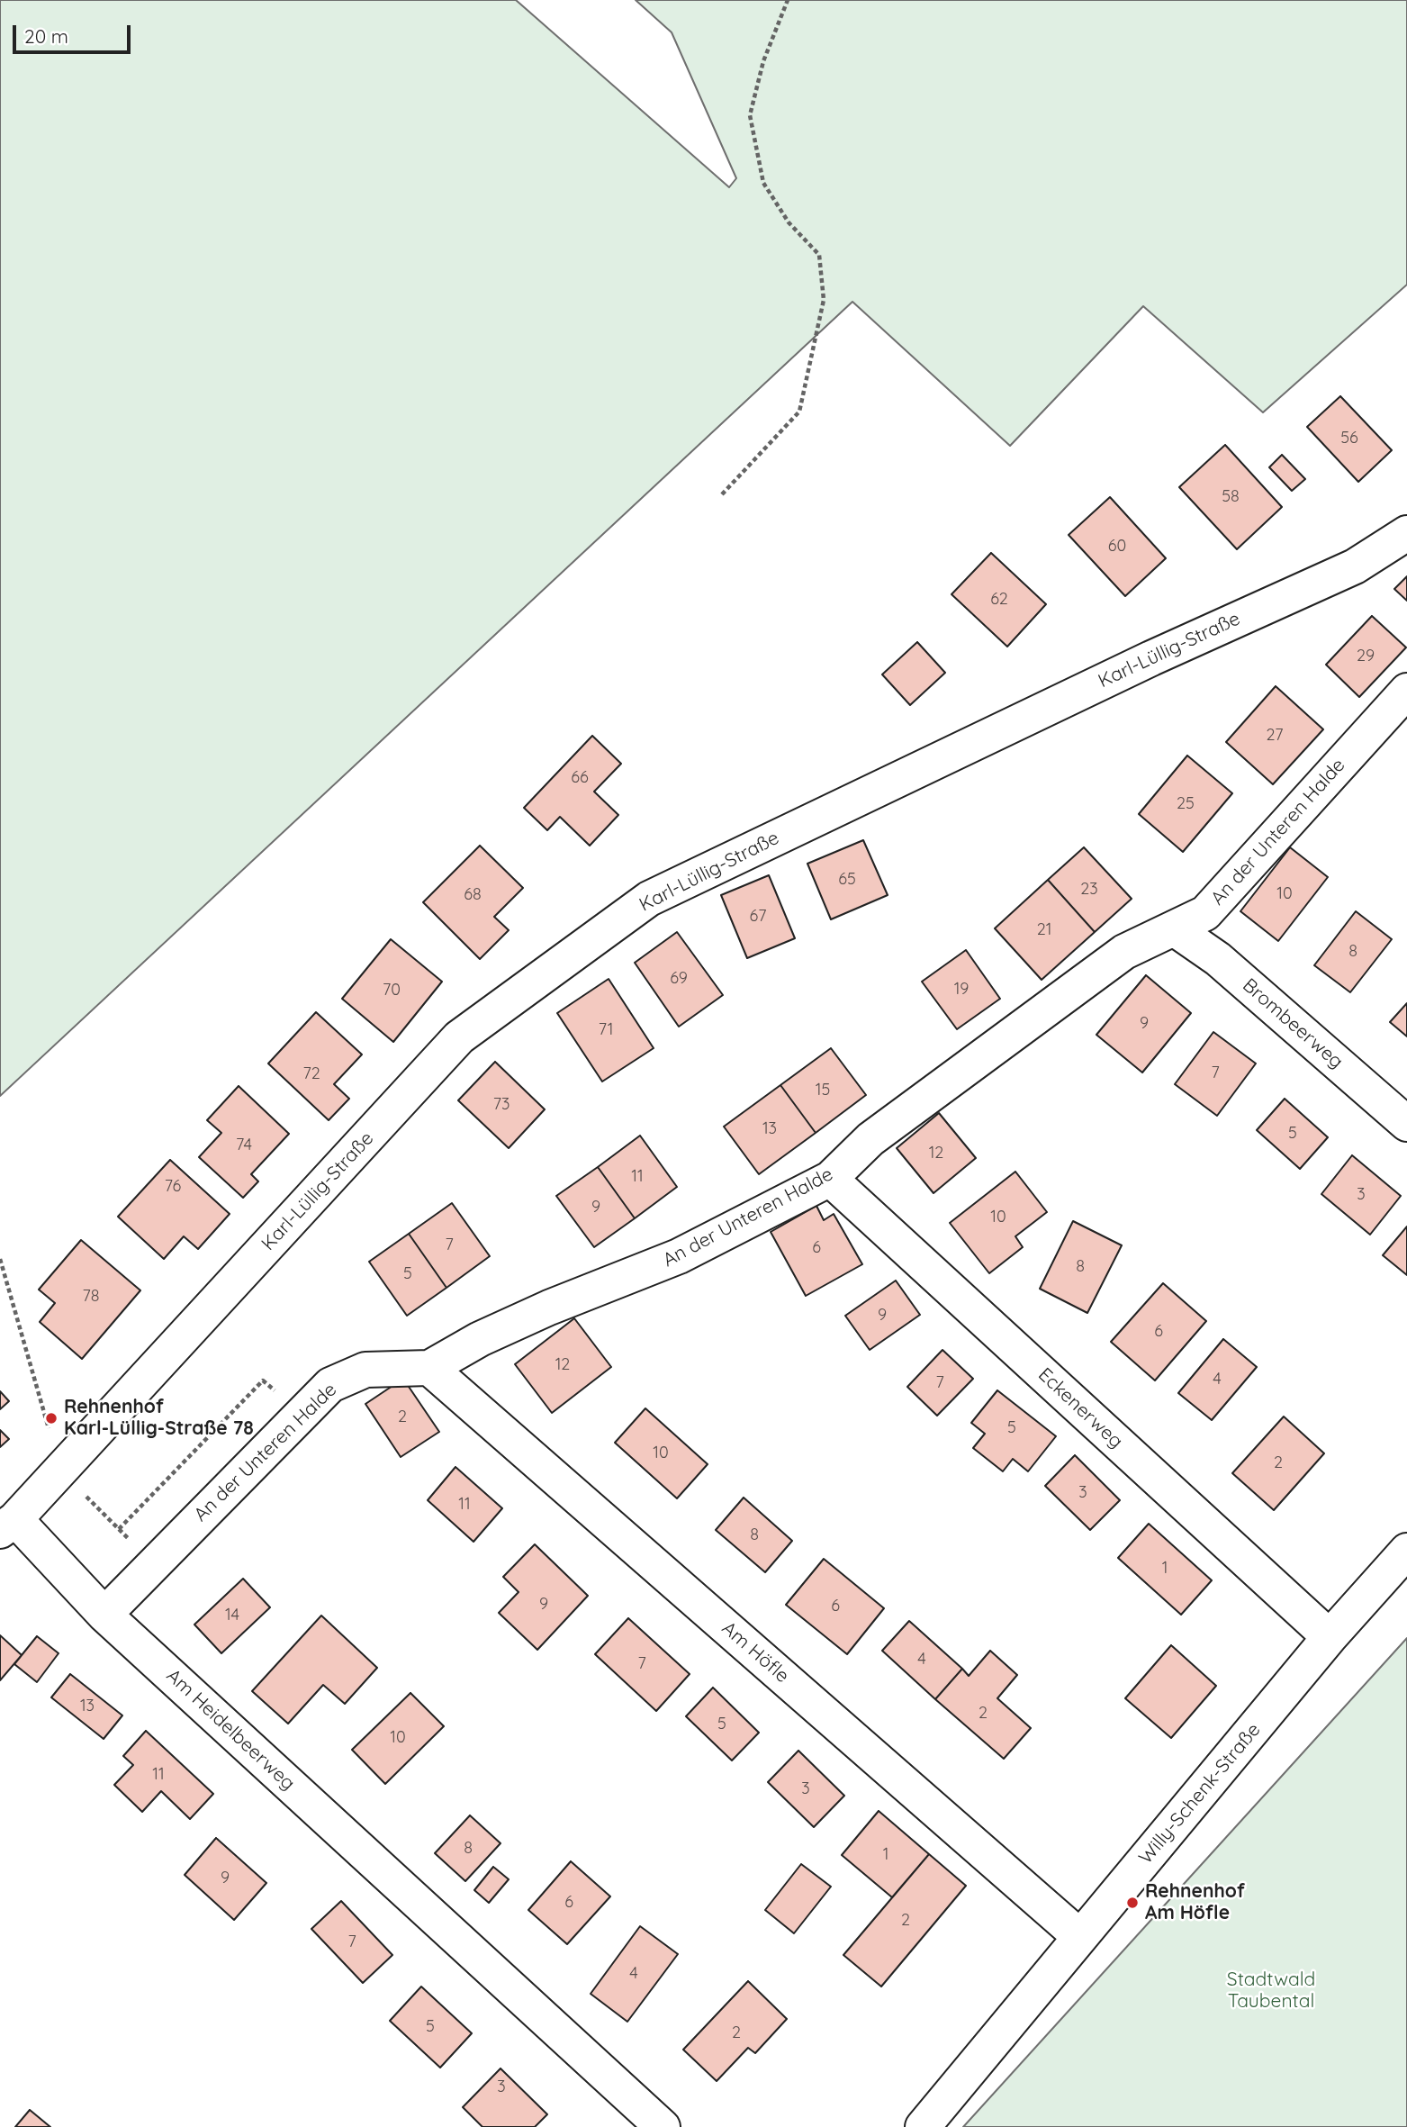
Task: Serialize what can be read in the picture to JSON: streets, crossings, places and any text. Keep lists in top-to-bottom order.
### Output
{
  "streets": {
    "street": [
      "Karl-Lüllig-Straße",
      "An der Unteren Halde",
      "Brombeerweg",
      "Eckenerweg",
      "Am Höfle",
      "Am Heidelbeerweg",
      "Willy-Schenk-Straße"
    ]
  },
  "crossings": [
    ["Karl-Lüllig-Straße", "Am Heidelbeerweg"],
    ["An der Unteren Halde", "Brombeerweg"],
    ["An der Unteren Halde", "Eckenerweg"],
    ["An der Unteren Halde", "Am Höfle"],
    ["An der Unteren Halde", "Am Heidelbeerweg"],
    ["Eckenerweg", "Willy-Schenk-Straße"],
    ["Am Höfle", "Willy-Schenk-Straße"]
  ],
  "parks": ["Stadtwald Taubental"],
  "places": ["Rehnenhof Karl-Lüllig-Straße 78", "Rehnenhof Am Höfle"],
  "house_numbers": [
    "56",
    "58",
    "60",
    "62",
    "29",
    "27",
    "66",
    "25",
    "65",
    "23",
    "10",
    "68",
    "67",
    "21",
    "8",
    "69",
    "19",
    "70",
    "9",
    "71",
    "7",
    "72",
    "15",
    "73",
    "13",
    "5",
    "74",
    "12",
    "11",
    "76",
    "3",
    "9",
    "10",
    "7",
    "6",
    "8",
    "5",
    "78",
    "9",
    "6",
    "12",
    "4",
    "7",
    "2",
    "5",
    "10",
    "2",
    "3",
    "11",
    "8",
    "1",
    "9",
    "6",
    "14",
    "4",
    "7",
    "13",
    "2",
    "5",
    "10",
    "11",
    "3",
    "8",
    "1",
    "9",
    "6",
    "2",
    "7",
    "4",
    "5",
    "2",
    "3"
  ],
  "scale_bar": "20 m"
}
